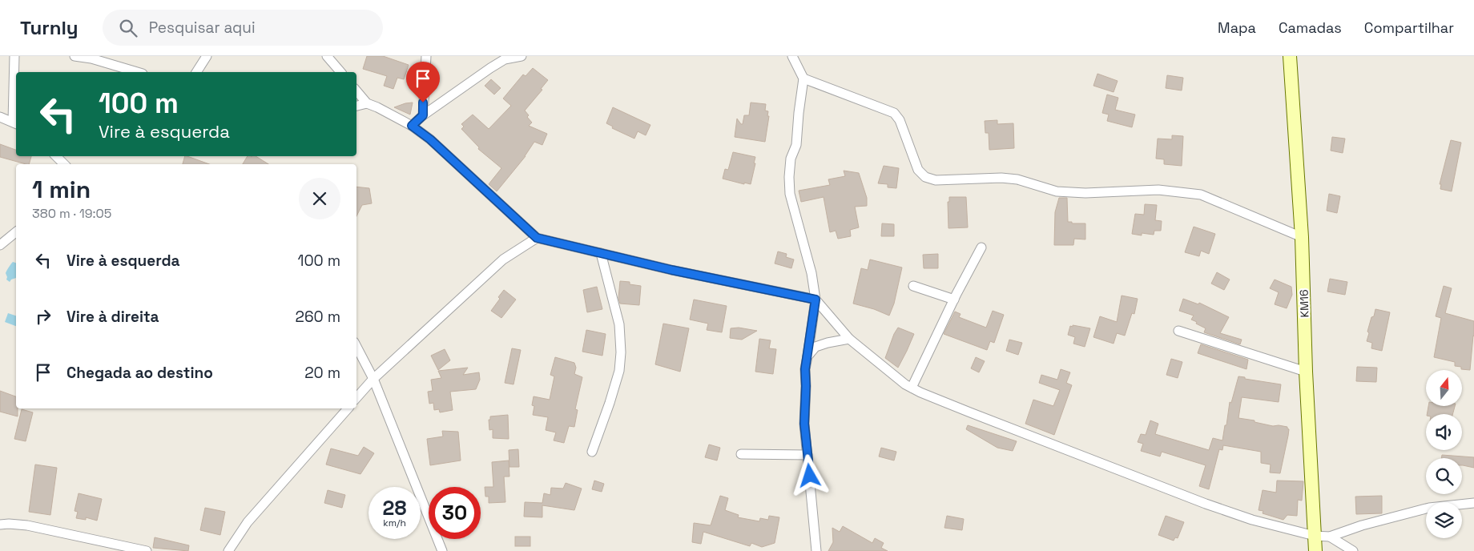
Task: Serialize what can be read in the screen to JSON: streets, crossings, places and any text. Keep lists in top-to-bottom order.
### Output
{
  "streets": {
    "street": ["KM16"]
  },
  "north": "top",
  "page": {
    "header": "Turnly",
    "search": "Pesquisar aqui",
    "nav": ["Mapa", "Camadas", "Compartilhar"],
    "turn": ["100 m", "Vire à esquerda"],
    "heading": ["1 min", "380 m · 19:05"],
    "list": [
      {
        "name": "Vire à esquerda",
        "value": "100 m"
      },
      {
        "name": "Vire à direita",
        "value": "260 m"
      },
      {
        "name": "Chegada ao destino",
        "value": "20 m"
      }
    ],
    "speed": "28 km/h",
    "limit": "30"
  }
}
